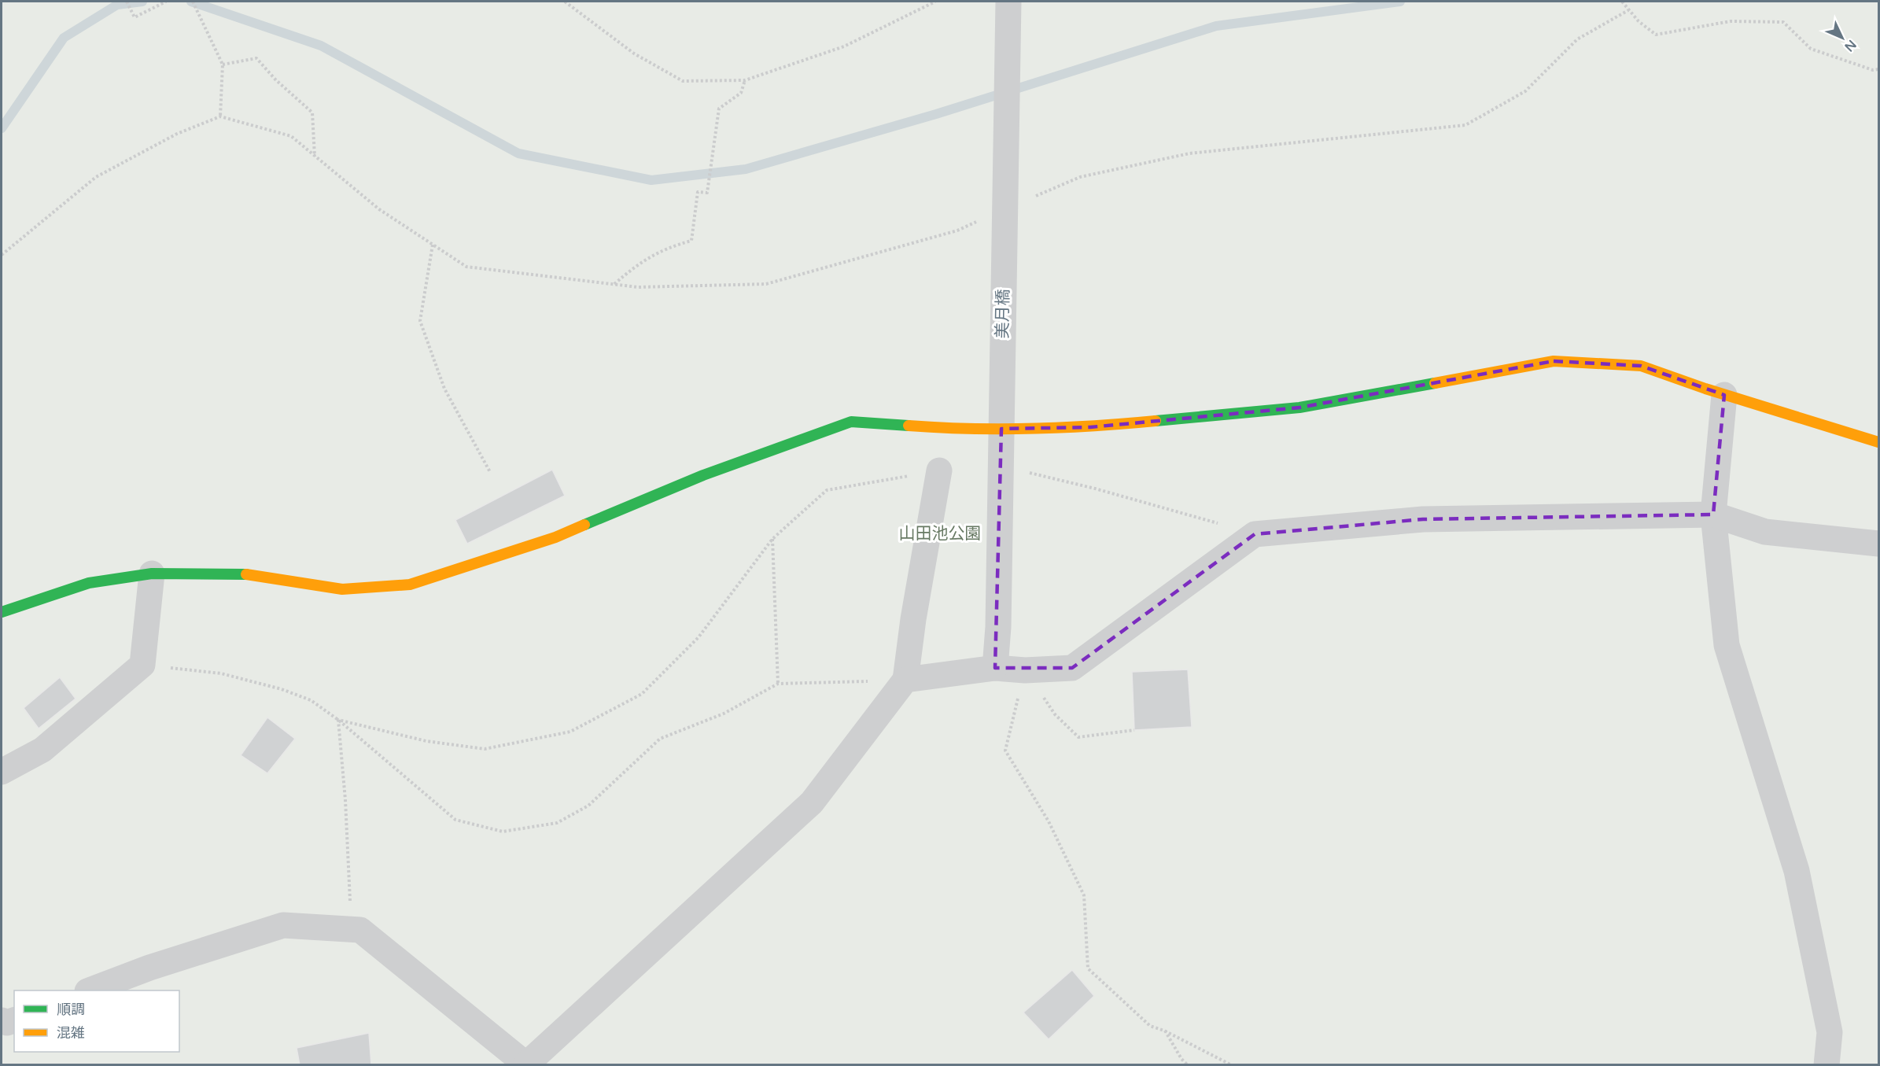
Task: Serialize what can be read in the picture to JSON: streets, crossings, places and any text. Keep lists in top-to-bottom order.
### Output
{
  "streets": {
    "street": ["美月橋"]
  },
  "parks": ["山田池公園"],
  "legend": ["順調", "混雑"],
  "north": "bottom right"
}
